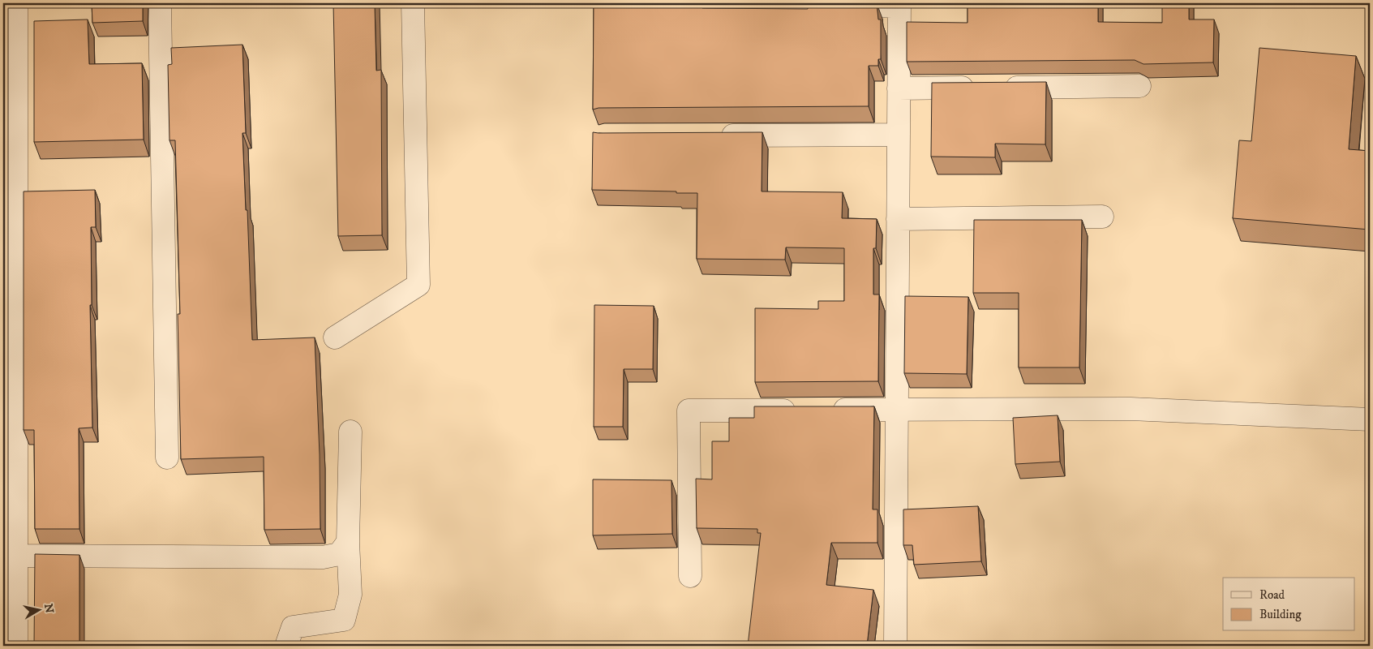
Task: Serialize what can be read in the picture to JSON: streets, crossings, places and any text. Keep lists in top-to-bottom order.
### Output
{
  "legend": ["Road", "Building"],
  "north": "right"
}
